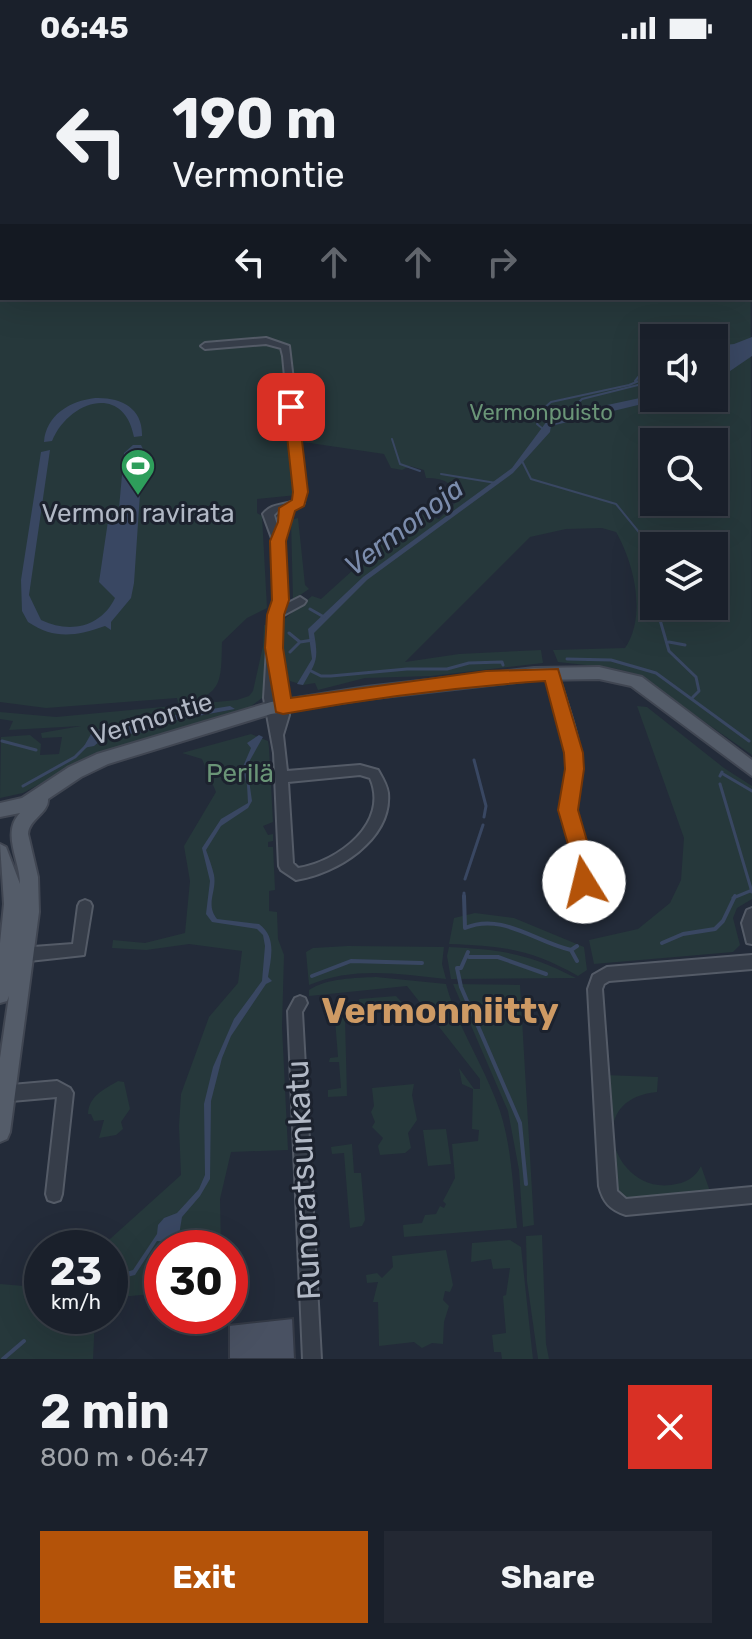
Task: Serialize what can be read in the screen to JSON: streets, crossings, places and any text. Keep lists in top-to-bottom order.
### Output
{
  "streets": {
    "main road": ["Vermontie"],
    "street": ["Runoratsunkatu"]
  },
  "districts": ["Vermonniitty"],
  "water": ["Vermonoja"],
  "parks": ["Vermonpuisto", "Perilä"],
  "places": {
    "sports": ["Vermon ravirata"]
  },
  "page": {
    "status": "06:45",
    "turn": ["190 m", "Vermontie"],
    "speed": "23 km/h",
    "limit": "30",
    "heading": ["2 min", "800 m · 06:47"],
    "buttons": ["Exit", "Share"]
  }
}
